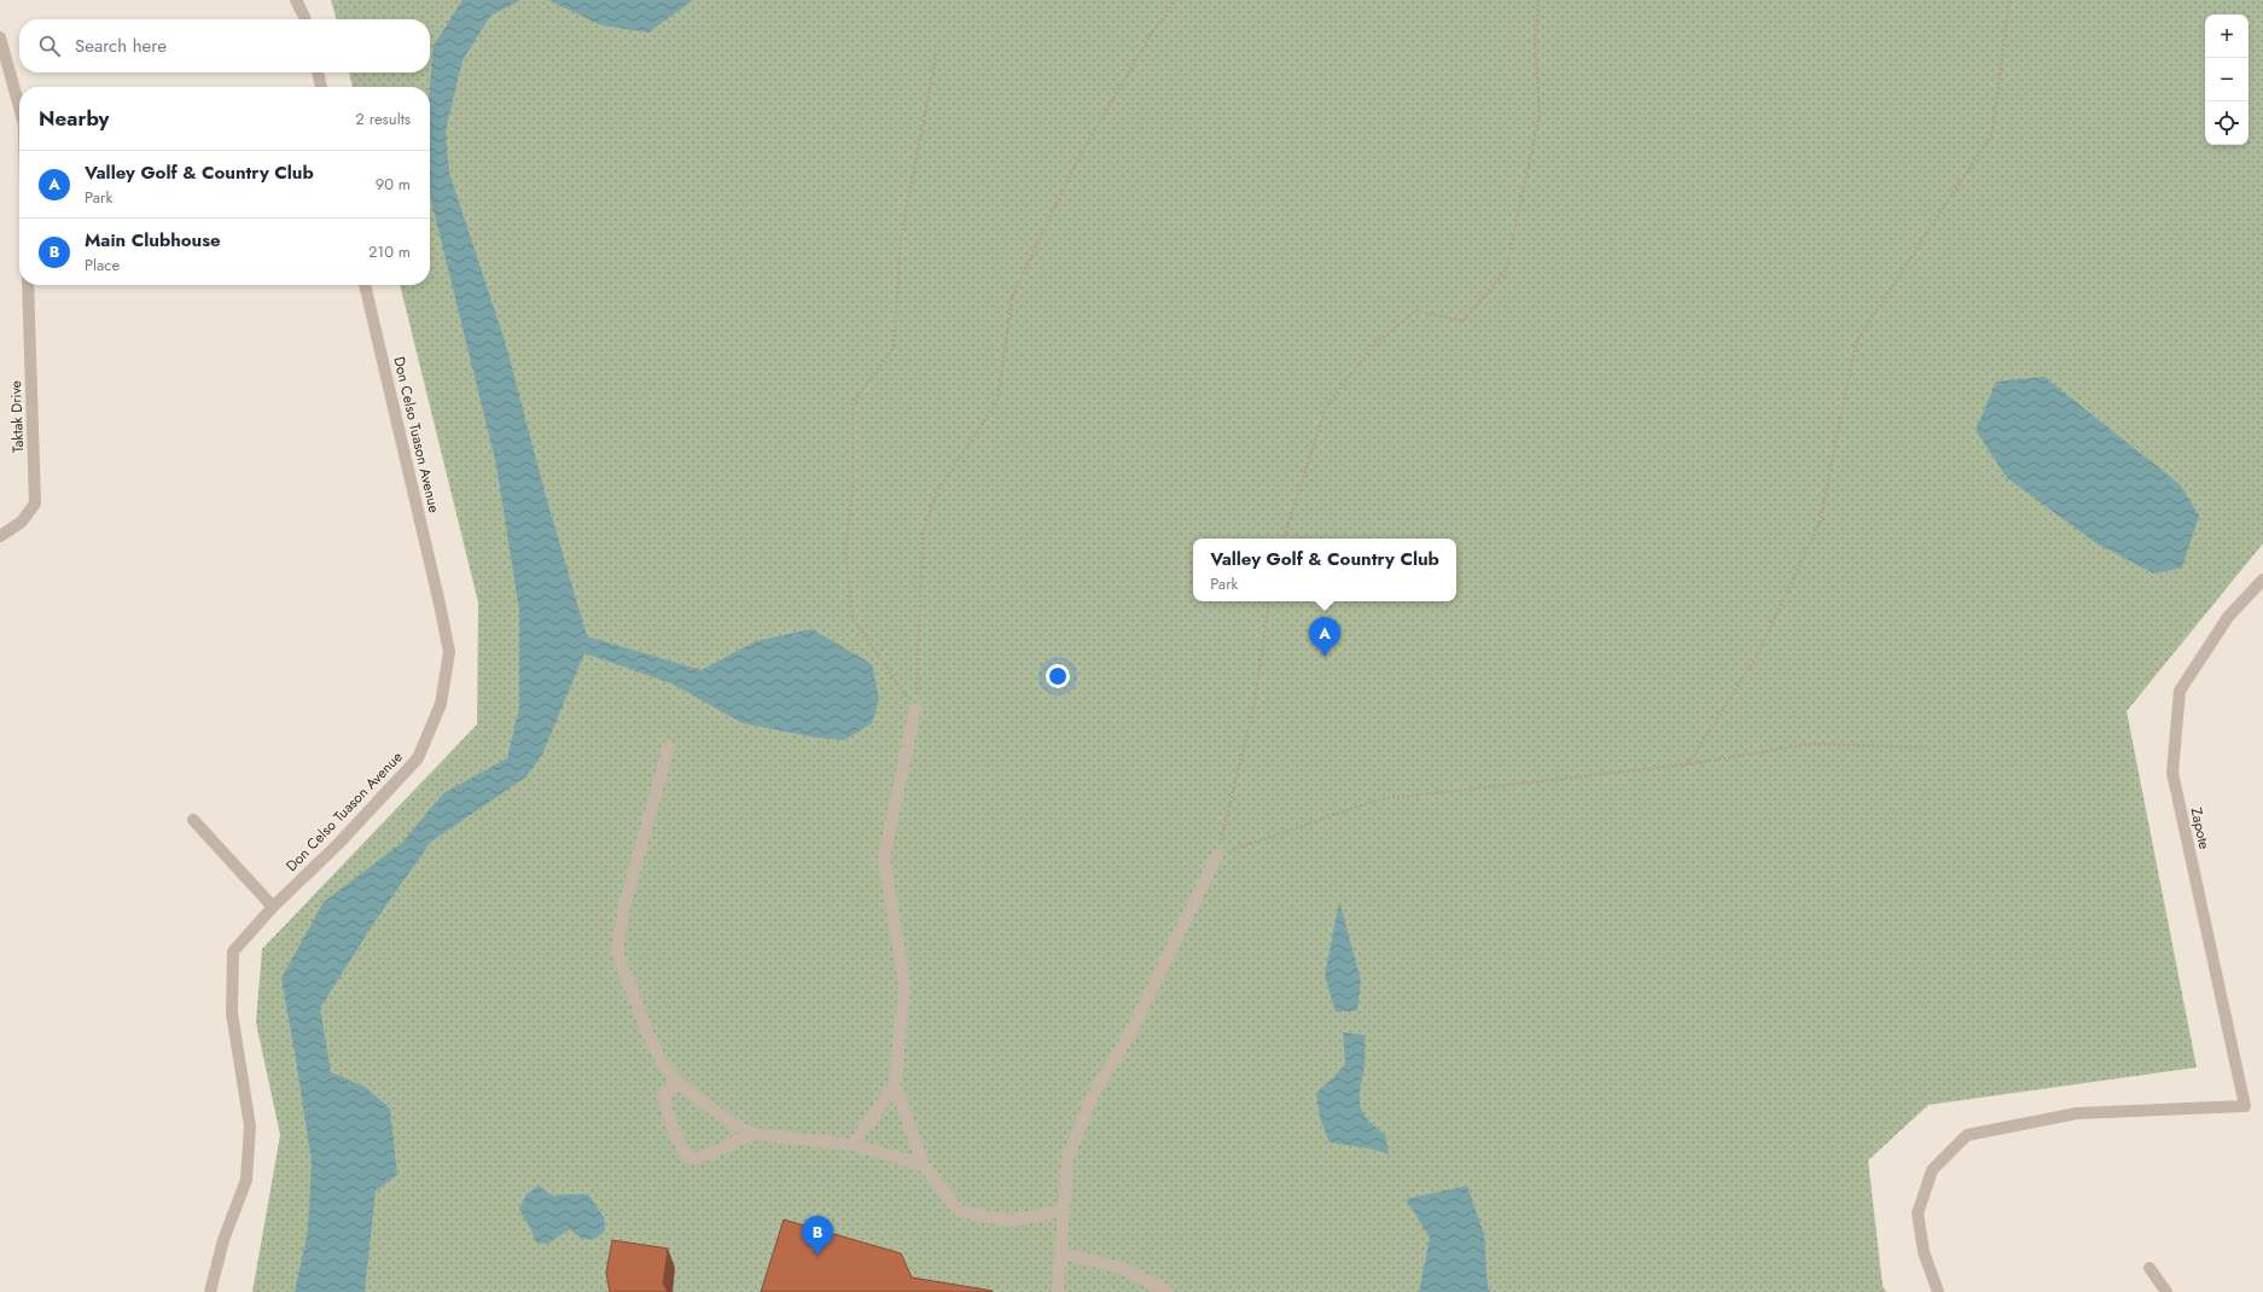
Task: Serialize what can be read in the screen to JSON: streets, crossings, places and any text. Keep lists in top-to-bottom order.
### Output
{
  "streets": {
    "street": ["Taktak Drive", "Don Celso Tuason Avenue", "Zapote"]
  },
  "page": {
    "map_buttons": ["+", "−"],
    "search": "Search here",
    "heading": ["Nearby", "2 results"],
    "list": [
      {
        "mark": "A",
        "name": "Valley Golf & Country Club",
        "note": "Park",
        "value": "90 m"
      },
      {
        "mark": "B",
        "name": "Main Clubhouse",
        "note": "Place",
        "value": "210 m"
      }
    ],
    "popup": ["Valley Golf & Country Club", "Park"],
    "pins": ["A", "B"]
  }
}
